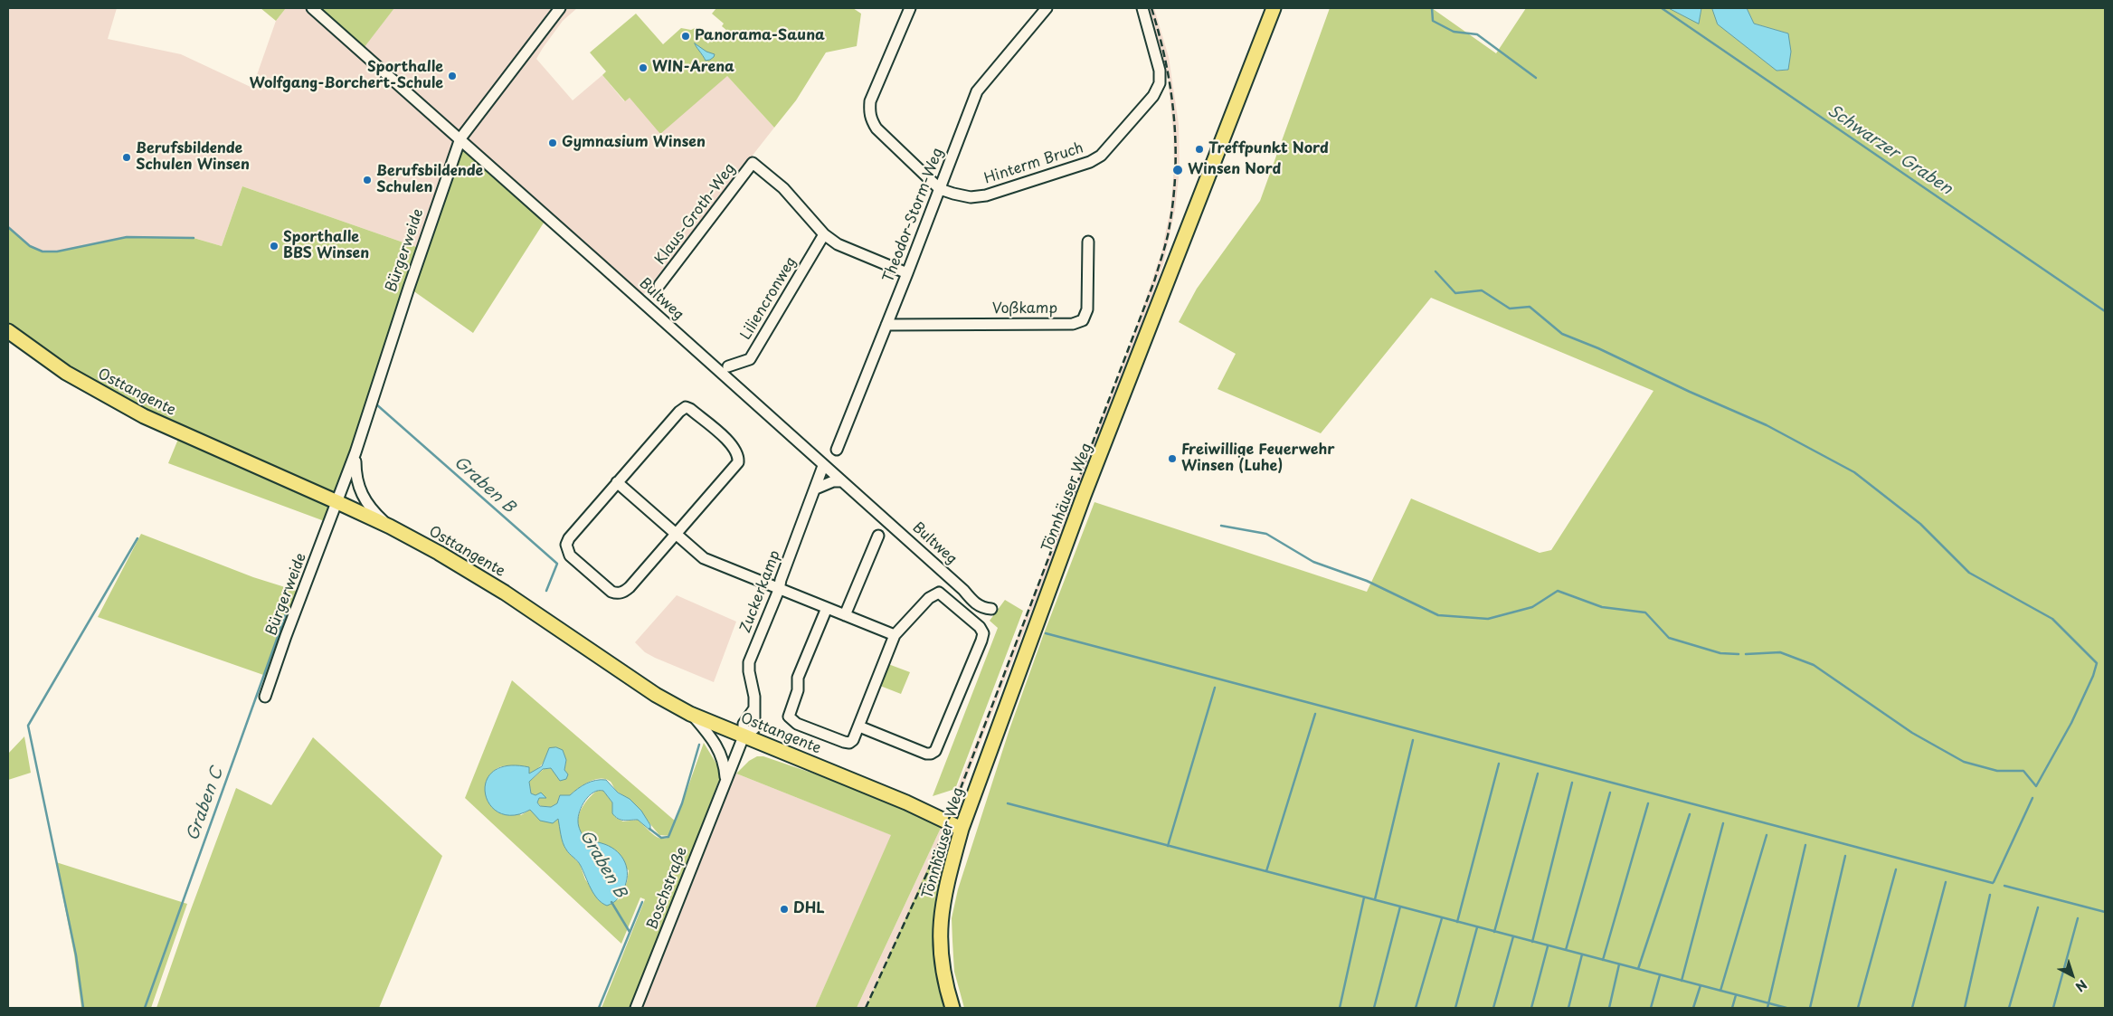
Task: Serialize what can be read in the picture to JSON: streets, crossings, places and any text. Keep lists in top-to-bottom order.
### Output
{
  "streets": {
    "main road": ["Osttangente", "Tönnhäuser Weg"],
    "street": [
      "Hinterm Bruch",
      "Klaus-Groth-Weg",
      "Theodor-Storm-Weg",
      "Bürgerweide",
      "Liliencronweg",
      "Bultweg",
      "Voßkamp",
      "Zuckerkamp",
      "Boschstraße"
    ]
  },
  "crossings": [
    ["Hinterm Bruch", "Theodor-Storm-Weg"],
    ["Klaus-Groth-Weg", "Theodor-Storm-Weg"],
    ["Klaus-Groth-Weg", "Liliencronweg"],
    ["Theodor-Storm-Weg", "Voßkamp"],
    ["Bürgerweide", "Bultweg"],
    ["Bürgerweide", "Osttangente"],
    ["Bultweg", "Zuckerkamp"],
    ["Osttangente", "Tönnhäuser Weg"],
    ["Osttangente", "Zuckerkamp"],
    ["Osttangente", "Boschstraße"],
    ["Zuckerkamp", "Boschstraße"]
  ],
  "water": ["Schwarzer Graben", "Graben B", "Graben C"],
  "places": [
    "Panorama-Sauna",
    "WIN-Arena",
    "Sporthalle Wolfgang-Borchert-Schule",
    "Gymnasium Winsen",
    "Treffpunkt Nord",
    "Berufsbildende Schulen Winsen",
    "Winsen Nord",
    "Berufsbildende Schulen",
    "Sporthalle BBS Winsen",
    "Freiwillige Feuerwehr Winsen (Luhe)",
    "DHL"
  ],
  "north": "bottom right"
}
